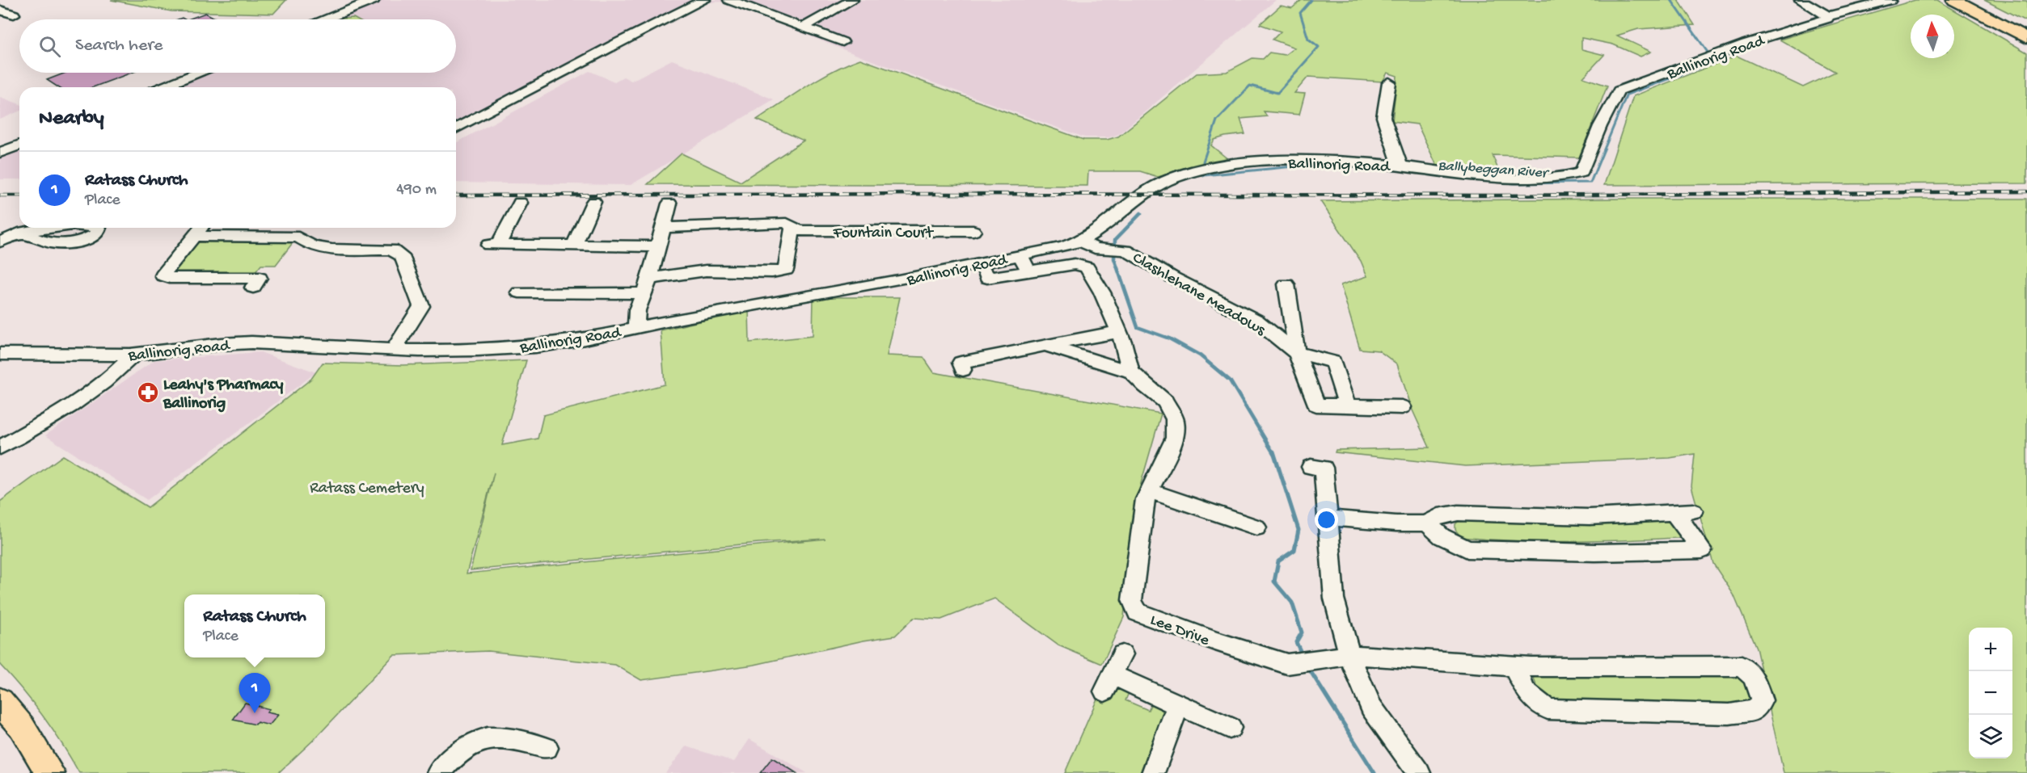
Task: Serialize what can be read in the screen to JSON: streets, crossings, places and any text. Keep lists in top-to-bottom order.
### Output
{
  "streets": {
    "street": [
      "Ballinorig Road",
      "Fountain Court",
      "Clashlehane Meadows",
      "Lee Drive"
    ]
  },
  "crossings": [
    ["Ballinorig Road", "Clashlehane Meadows"]
  ],
  "water": ["Ballybeggan River"],
  "parks": ["Ratass Cemetery"],
  "places": {
    "pharmacy": ["Leahy's Pharmacy Ballinorig"]
  },
  "north": "top",
  "page": {
    "search": "Search here",
    "heading": "Nearby",
    "list": [
      {
        "mark": "1",
        "name": "Ratass Church",
        "note": "Place",
        "value": "490 m"
      }
    ],
    "popup": ["Ratass Church", "Place"],
    "map_buttons": ["+", "−"],
    "pins": "1"
  }
}
